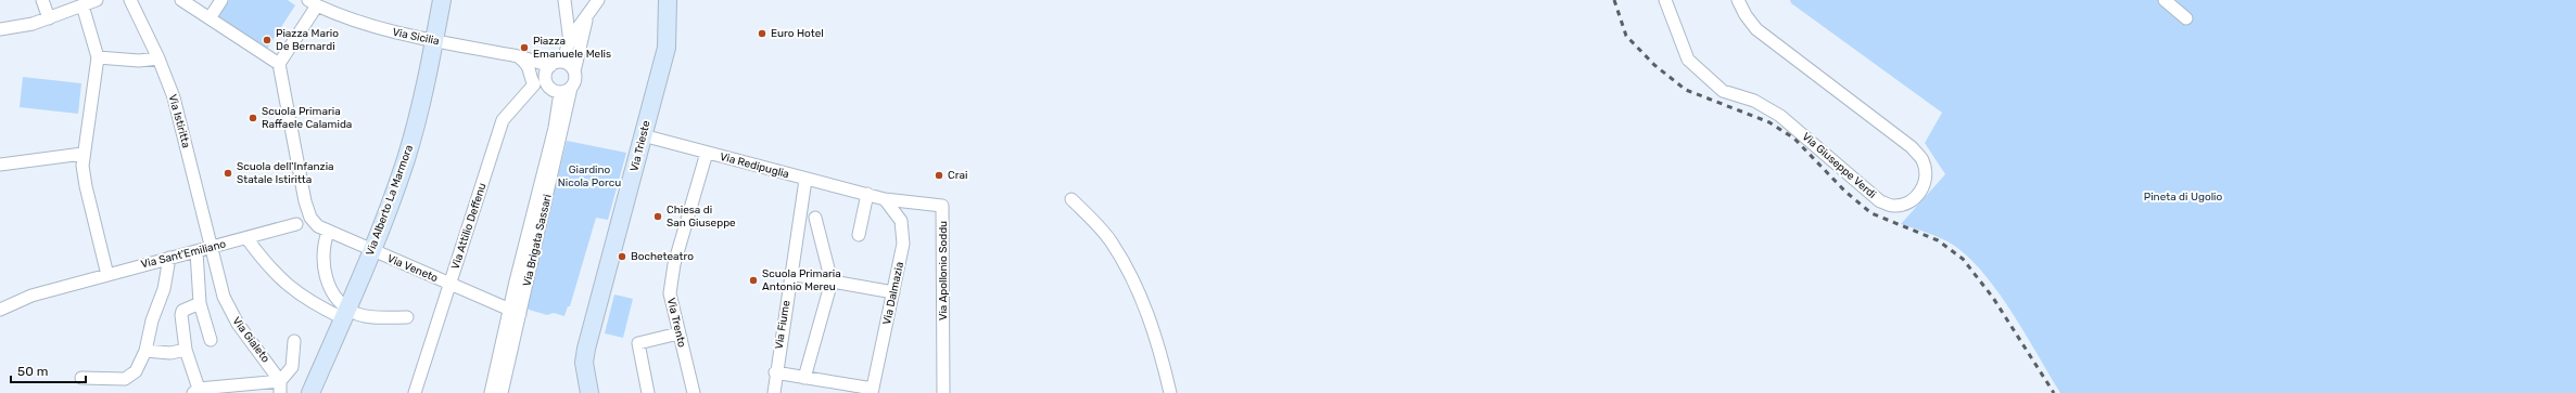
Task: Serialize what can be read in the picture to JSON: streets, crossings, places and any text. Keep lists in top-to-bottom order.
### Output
{
  "streets": {
    "street": [
      "Via Sicilia",
      "Via Istiritta",
      "Via Trieste",
      "Via Redipuglia",
      "Via Giuseppe Verdi",
      "Via Alberto La Marmora",
      "Via Attilio Deffenu",
      "Via Brigata Sassari",
      "Via Sant'Emiliano",
      "Via Veneto",
      "Via Apollonio Soddu",
      "Via Dalmazia",
      "Via Trento",
      "Via Fiume",
      "Via Gialeto"
    ]
  },
  "crossings": [
    ["Via Sicilia", "Via Alberto La Marmora"],
    ["Via Istiritta", "Via Sant'Emiliano"],
    ["Via Istiritta", "Via Gialeto"],
    ["Via Trieste", "Via Redipuglia"],
    ["Via Redipuglia", "Via Apollonio Soddu"],
    ["Via Redipuglia", "Via Dalmazia"],
    ["Via Redipuglia", "Via Trento"],
    ["Via Redipuglia", "Via Fiume"],
    ["Via Alberto La Marmora", "Via Veneto"],
    ["Via Attilio Deffenu", "Via Veneto"],
    ["Via Brigata Sassari", "Via Veneto"],
    ["Via Sant'Emiliano", "Via Gialeto"],
    ["Via Apollonio Soddu", "Via Dalmazia"]
  ],
  "parks": ["Giardino Nicola Porcu", "Pineta di Ugolio"],
  "places": [
    "Euro Hotel",
    "Piazza Mario De Bernardi",
    "Piazza Emanuele Melis",
    "Scuola Primaria Raffaele Calamida",
    "Scuola dell'Infanzia Statale Istiritta",
    "Crai",
    "Chiesa di San Giuseppe",
    "Bocheteatro",
    "Scuola Primaria Antonio Mereu"
  ],
  "scale_bar": "50 m"
}
